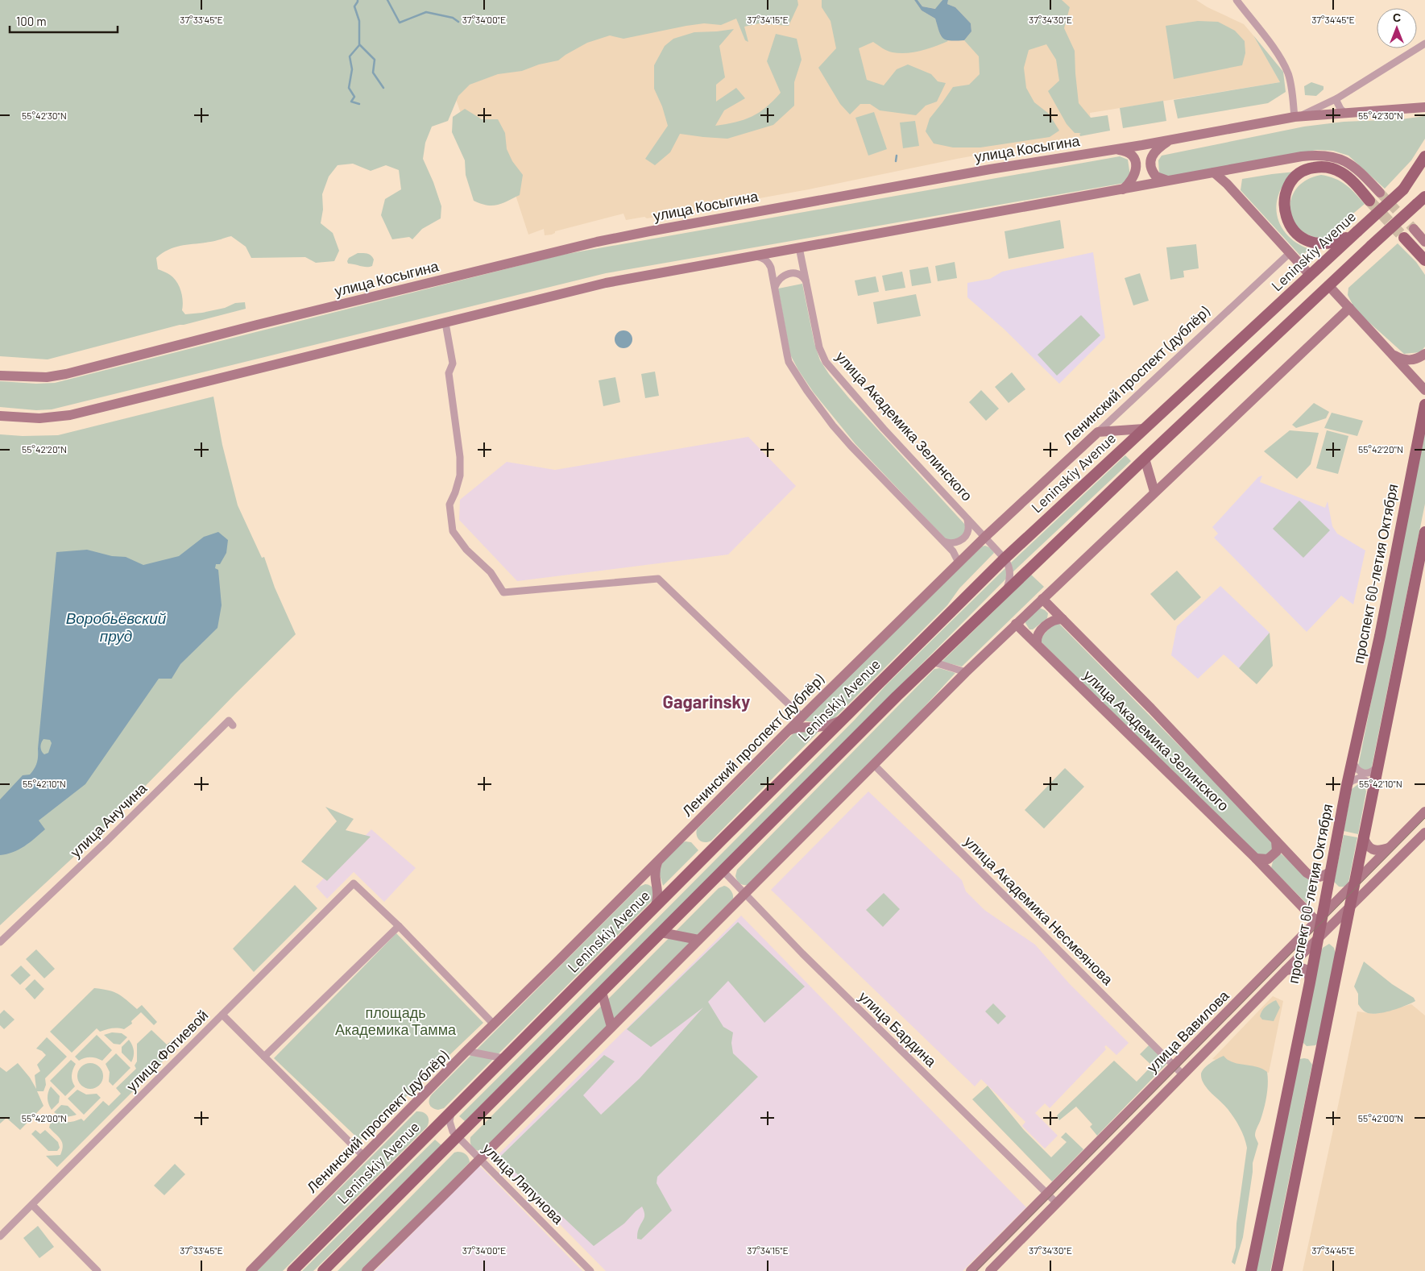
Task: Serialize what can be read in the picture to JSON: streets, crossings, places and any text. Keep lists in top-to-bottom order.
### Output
{
  "streets": {
    "main road": [
      "улица Косыгина",
      "Leninskiy Avenue",
      "Ленинский проспект (дублёр)",
      "улица Академика Зелинского",
      "проспект 60-летия Октября",
      "улица Вавилова"
    ],
    "street": [
      "улица Анучина",
      "улица Академика Несмеянова",
      "улица Бардина",
      "улица Фотиевой",
      "улица Ляпунова"
    ]
  },
  "crossings": [
    ["Leninskiy Avenue", "улица Академика Зелинского"],
    ["Leninskiy Avenue", "улица Ляпунова"],
    ["Ленинский проспект (дублёр)", "улица Академика Зелинского"],
    ["улица Академика Зелинского", "проспект 60-летия Октября"],
    ["улица Академика Зелинского", "улица Вавилова"],
    ["проспект 60-летия Октября", "улица Вавилова"],
    ["улица Академика Несмеянова", "улица Вавилова"],
    ["улица Бардина", "улица Вавилова"]
  ],
  "districts": ["Gagarinsky"],
  "water": ["Воробьёвский пруд"],
  "parks": ["площадь Академика Тамма"],
  "scale_bar": "100 m",
  "north": "top",
  "coordinates": [
    "37°33'45\"E",
    "37°34'00\"E",
    "37°34'15\"E",
    "37°34'30\"E",
    "37°34'45\"E",
    "55°42'30\"N",
    "55°42'20\"N",
    "55°42'10\"N",
    "55°42'00\"N"
  ]
}
